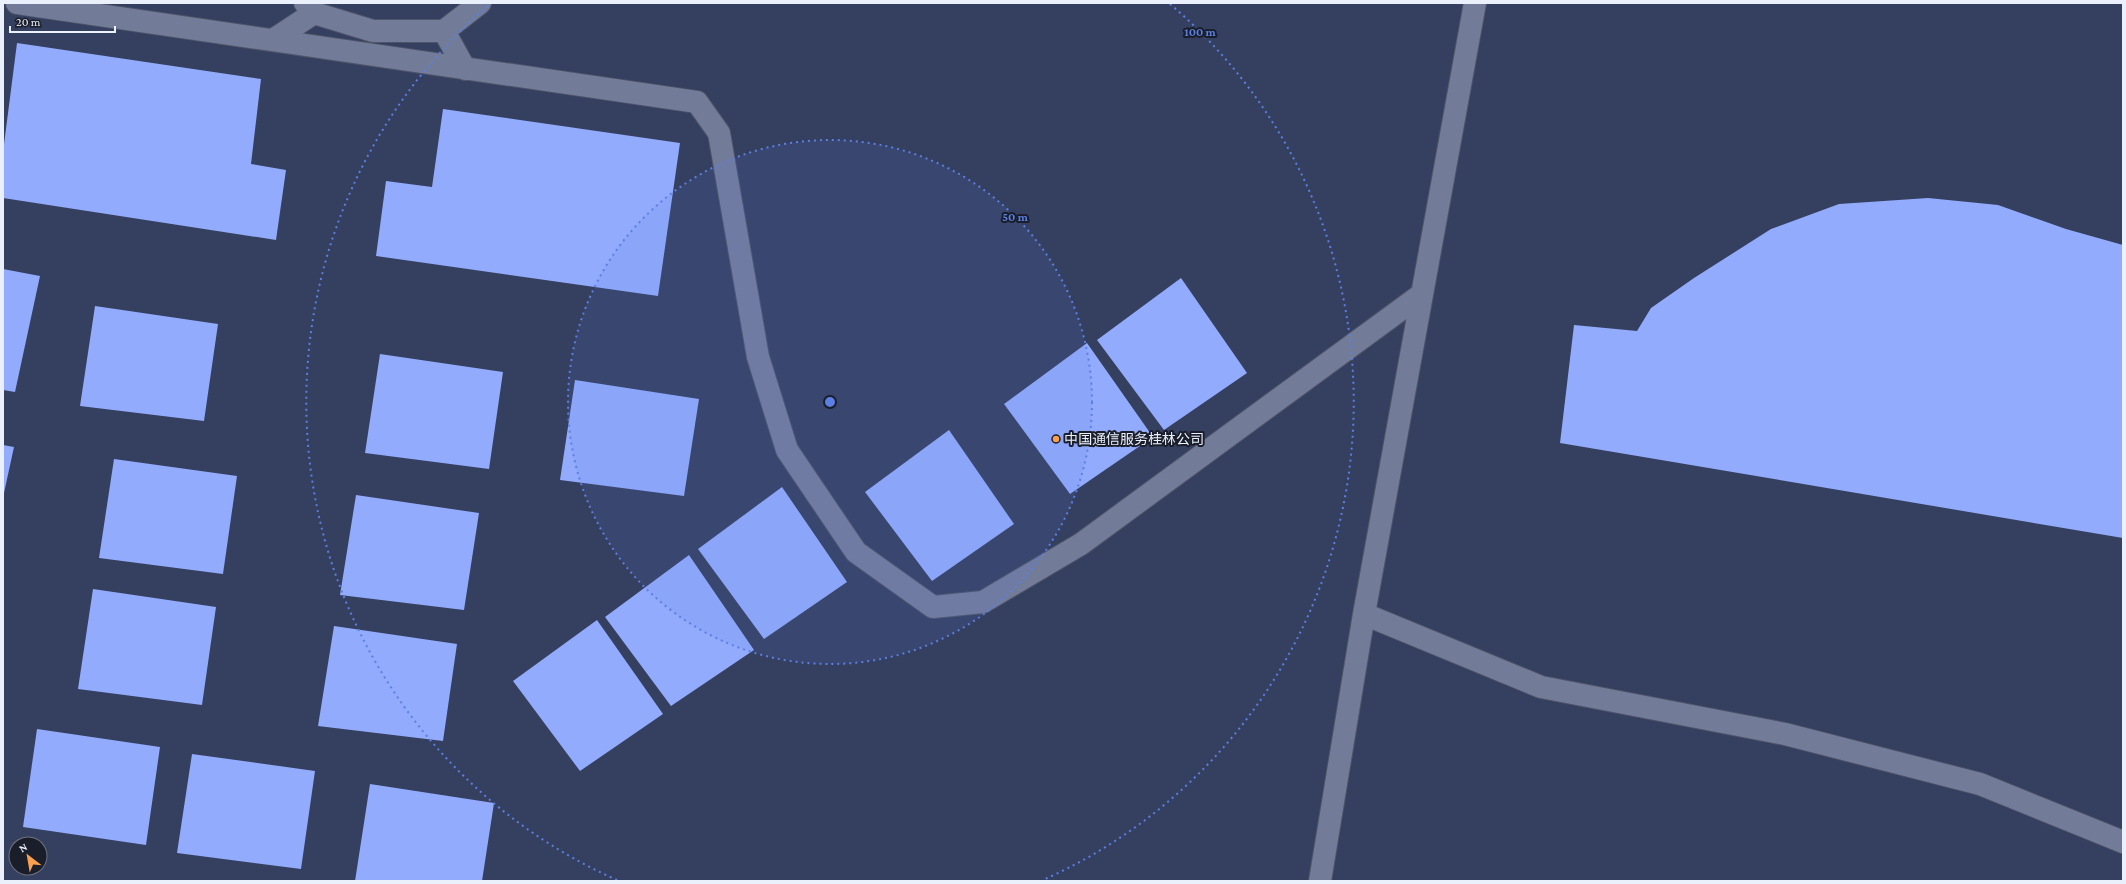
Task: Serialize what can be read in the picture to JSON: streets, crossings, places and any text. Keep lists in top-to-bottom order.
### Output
{
  "places": ["中国通信服务桂林公司"],
  "scale_bar": "20 m",
  "north": "top left",
  "rings": ["100 m", "50 m"]
}
